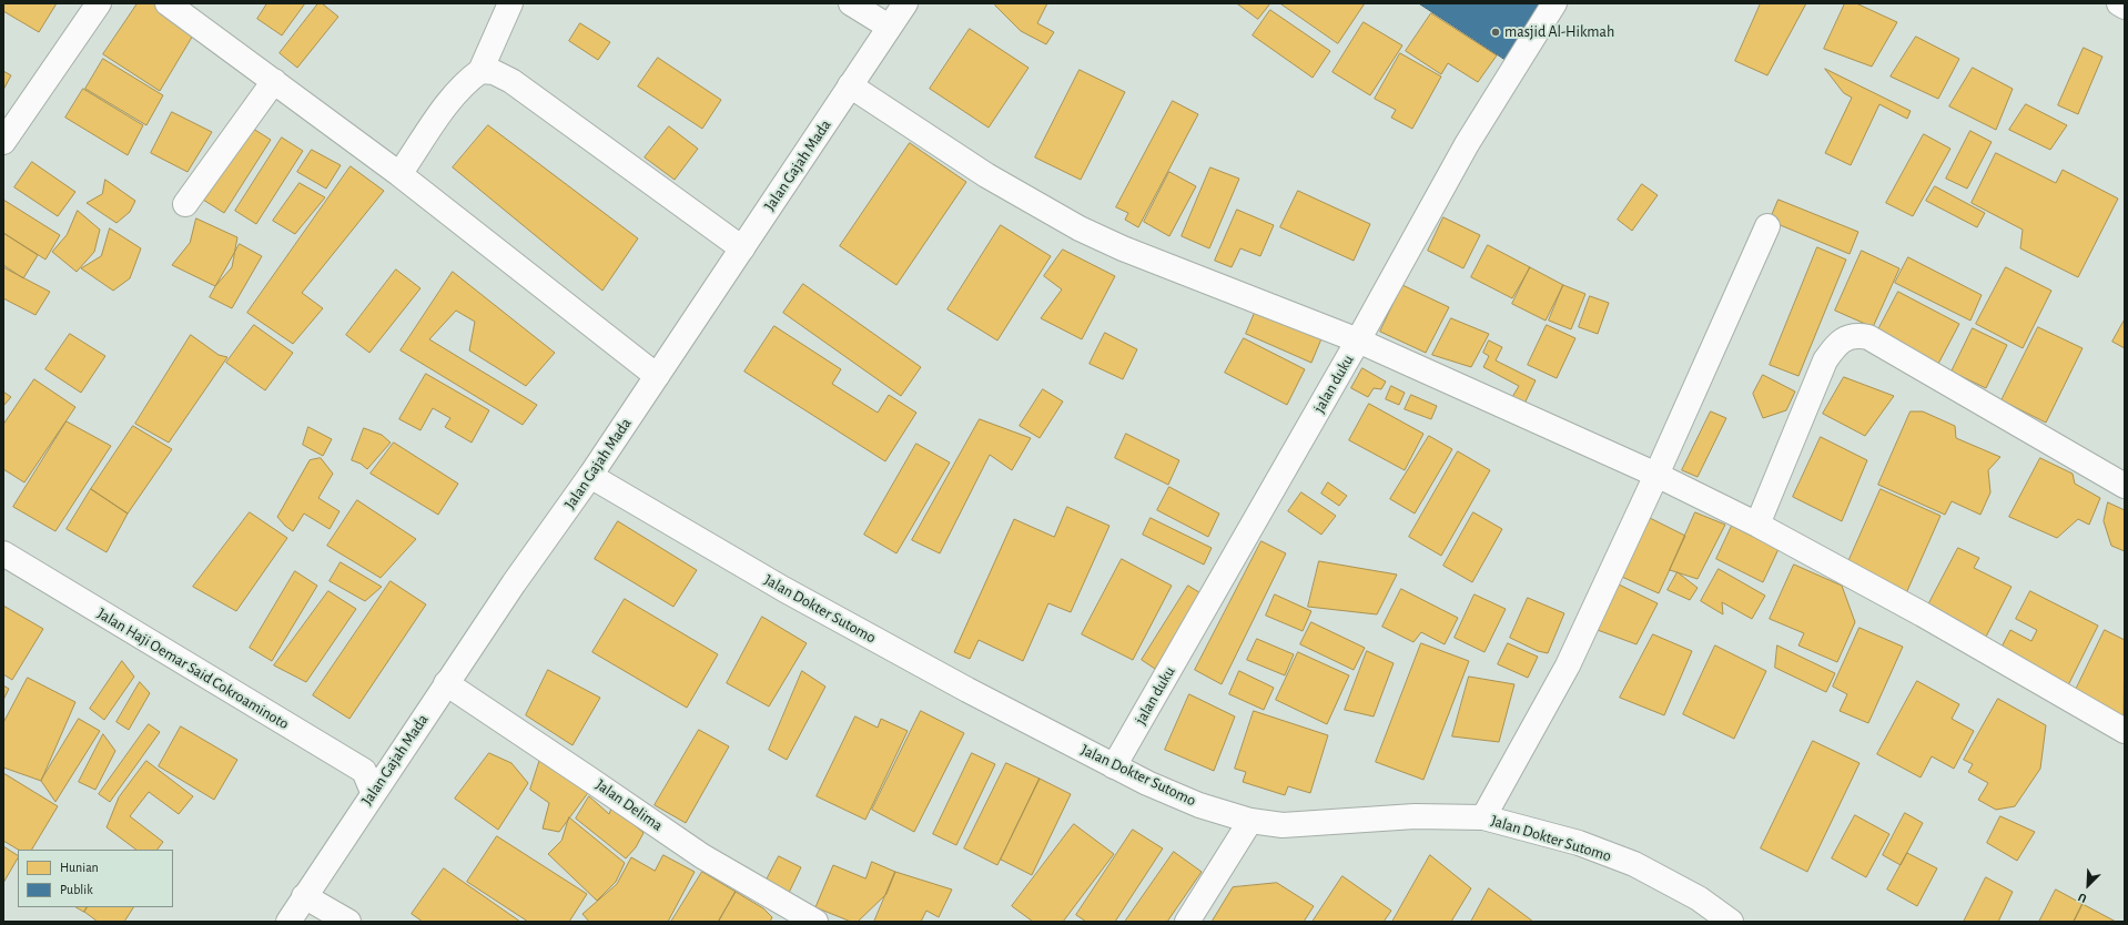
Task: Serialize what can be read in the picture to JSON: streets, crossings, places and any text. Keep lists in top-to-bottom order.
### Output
{
  "streets": {
    "main road": [
      "Jalan Gajah Mada",
      "jalan duku",
      "Jalan Dokter Sutomo",
      "Jalan Haji Oemar Said Cokroaminoto",
      "Jalan Delima"
    ]
  },
  "crossings": [
    ["Jalan Gajah Mada", "Jalan Dokter Sutomo"],
    ["Jalan Gajah Mada", "Jalan Haji Oemar Said Cokroaminoto"],
    ["Jalan Gajah Mada", "Jalan Delima"],
    ["jalan duku", "Jalan Dokter Sutomo"]
  ],
  "places": ["masjid Al-Hikmah"],
  "legend": ["Hunian", "Publik"],
  "north": "bottom left"
}
